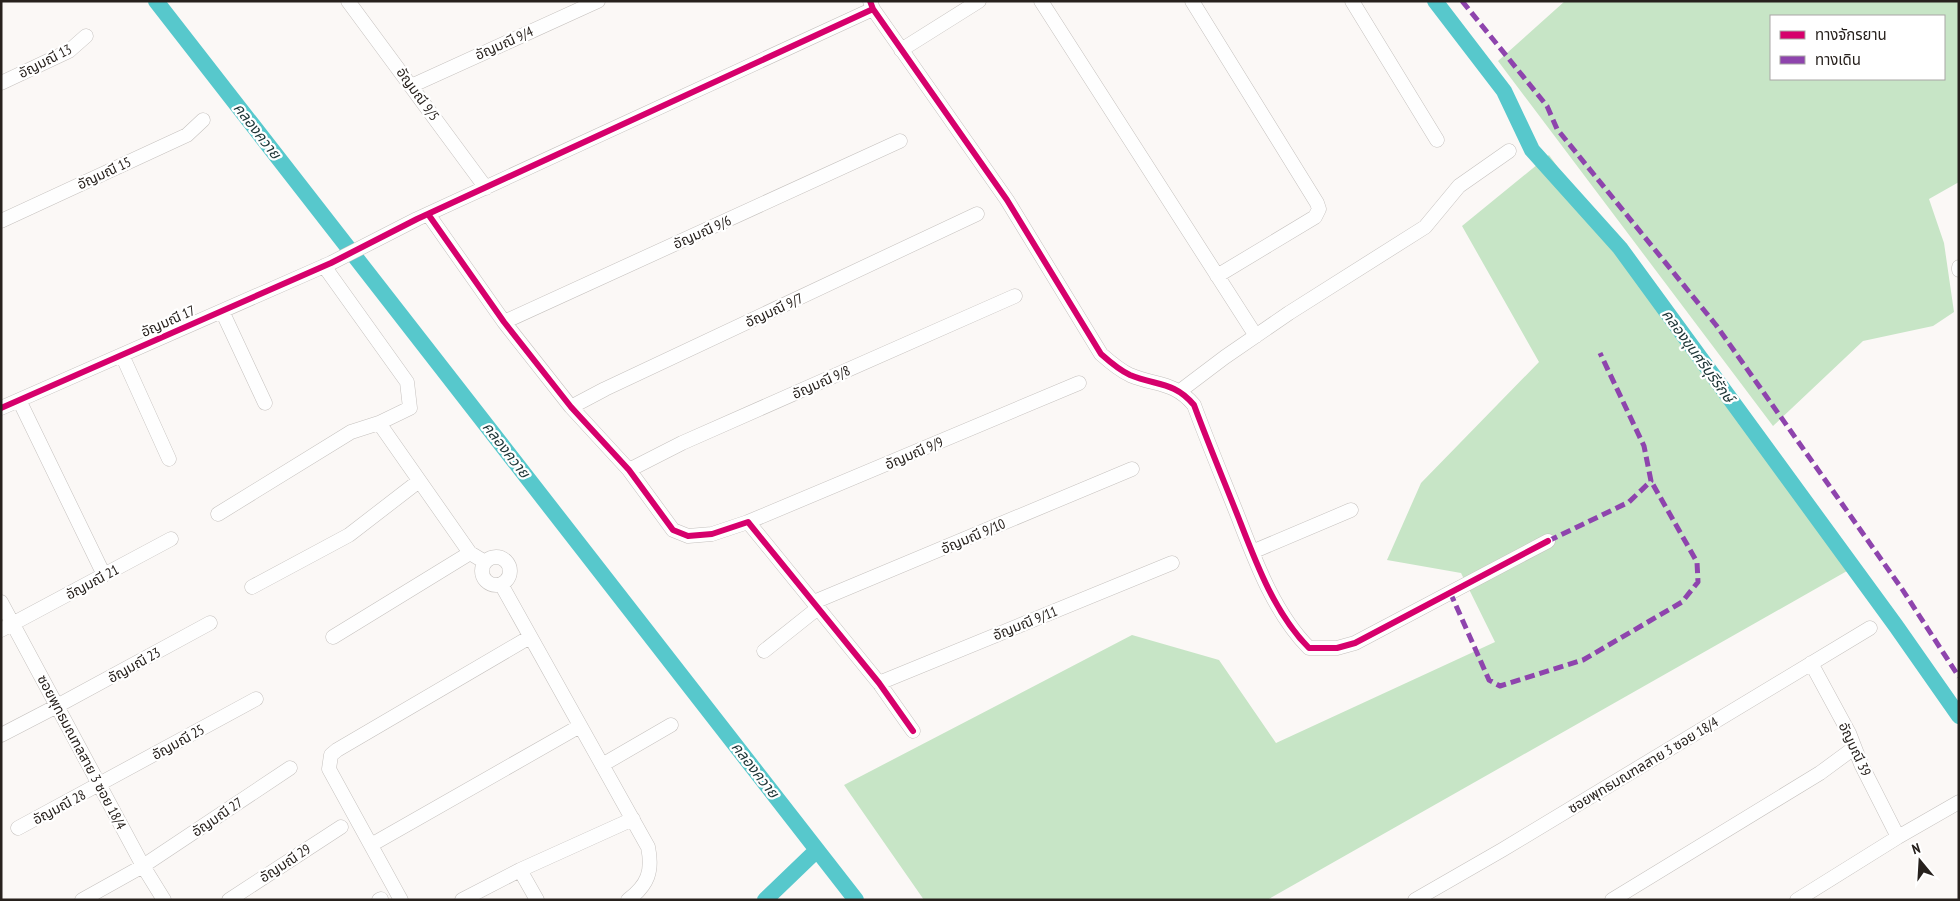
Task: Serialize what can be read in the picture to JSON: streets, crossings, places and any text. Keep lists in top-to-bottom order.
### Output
{
  "streets": {
    "street": [
      "อัญมณี 9/4",
      "อัญมณี 13",
      "อัญมณี 9/5",
      "อัญมณี 15",
      "อัญมณี 9/6",
      "อัญมณี 9/7",
      "อัญมณี 17",
      "อัญมณี 9/8",
      "อัญมณี 9/9",
      "อัญมณี 9/10",
      "อัญมณี 21",
      "อัญมณี 9/11",
      "อัญมณี 23",
      "อัญมณี 25",
      "อัญมณี 39",
      "ซอยพุทธมณฑลสาย 3 ซอย 18/4",
      "อัญมณี 28",
      "อัญมณี 27",
      "อัญมณี 29"
    ]
  },
  "crossings": [
    ["อัญมณี 9/4", "อัญมณี 9/5"],
    ["อัญมณี 9/5", "อัญมณี 17"],
    ["อัญมณี 9/6", "อัญมณี 9/9"],
    ["อัญมณี 9/7", "อัญมณี 9/9"],
    ["อัญมณี 17", "อัญมณี 9/9"],
    ["อัญมณี 9/8", "อัญมณี 9/9"],
    ["อัญมณี 21", "ซอยพุทธมณฑลสาย 3 ซอย 18/4"],
    ["อัญมณี 23", "ซอยพุทธมณฑลสาย 3 ซอย 18/4"],
    ["อัญมณี 25", "ซอยพุทธมณฑลสาย 3 ซอย 18/4"],
    ["อัญมณี 25", "อัญมณี 28"],
    ["อัญมณี 39", "ซอยพุทธมณฑลสาย 3 ซอย 18/4"],
    ["ซอยพุทธมณฑลสาย 3 ซอย 18/4", "อัญมณี 28"],
    ["ซอยพุทธมณฑลสาย 3 ซอย 18/4", "อัญมณี 27"]
  ],
  "water": ["คลองควาย", "คลองขุนศรีบุรีรักษ์"],
  "legend": ["ทางจักรยาน", "ทางเดิน"],
  "north": "top"
}
